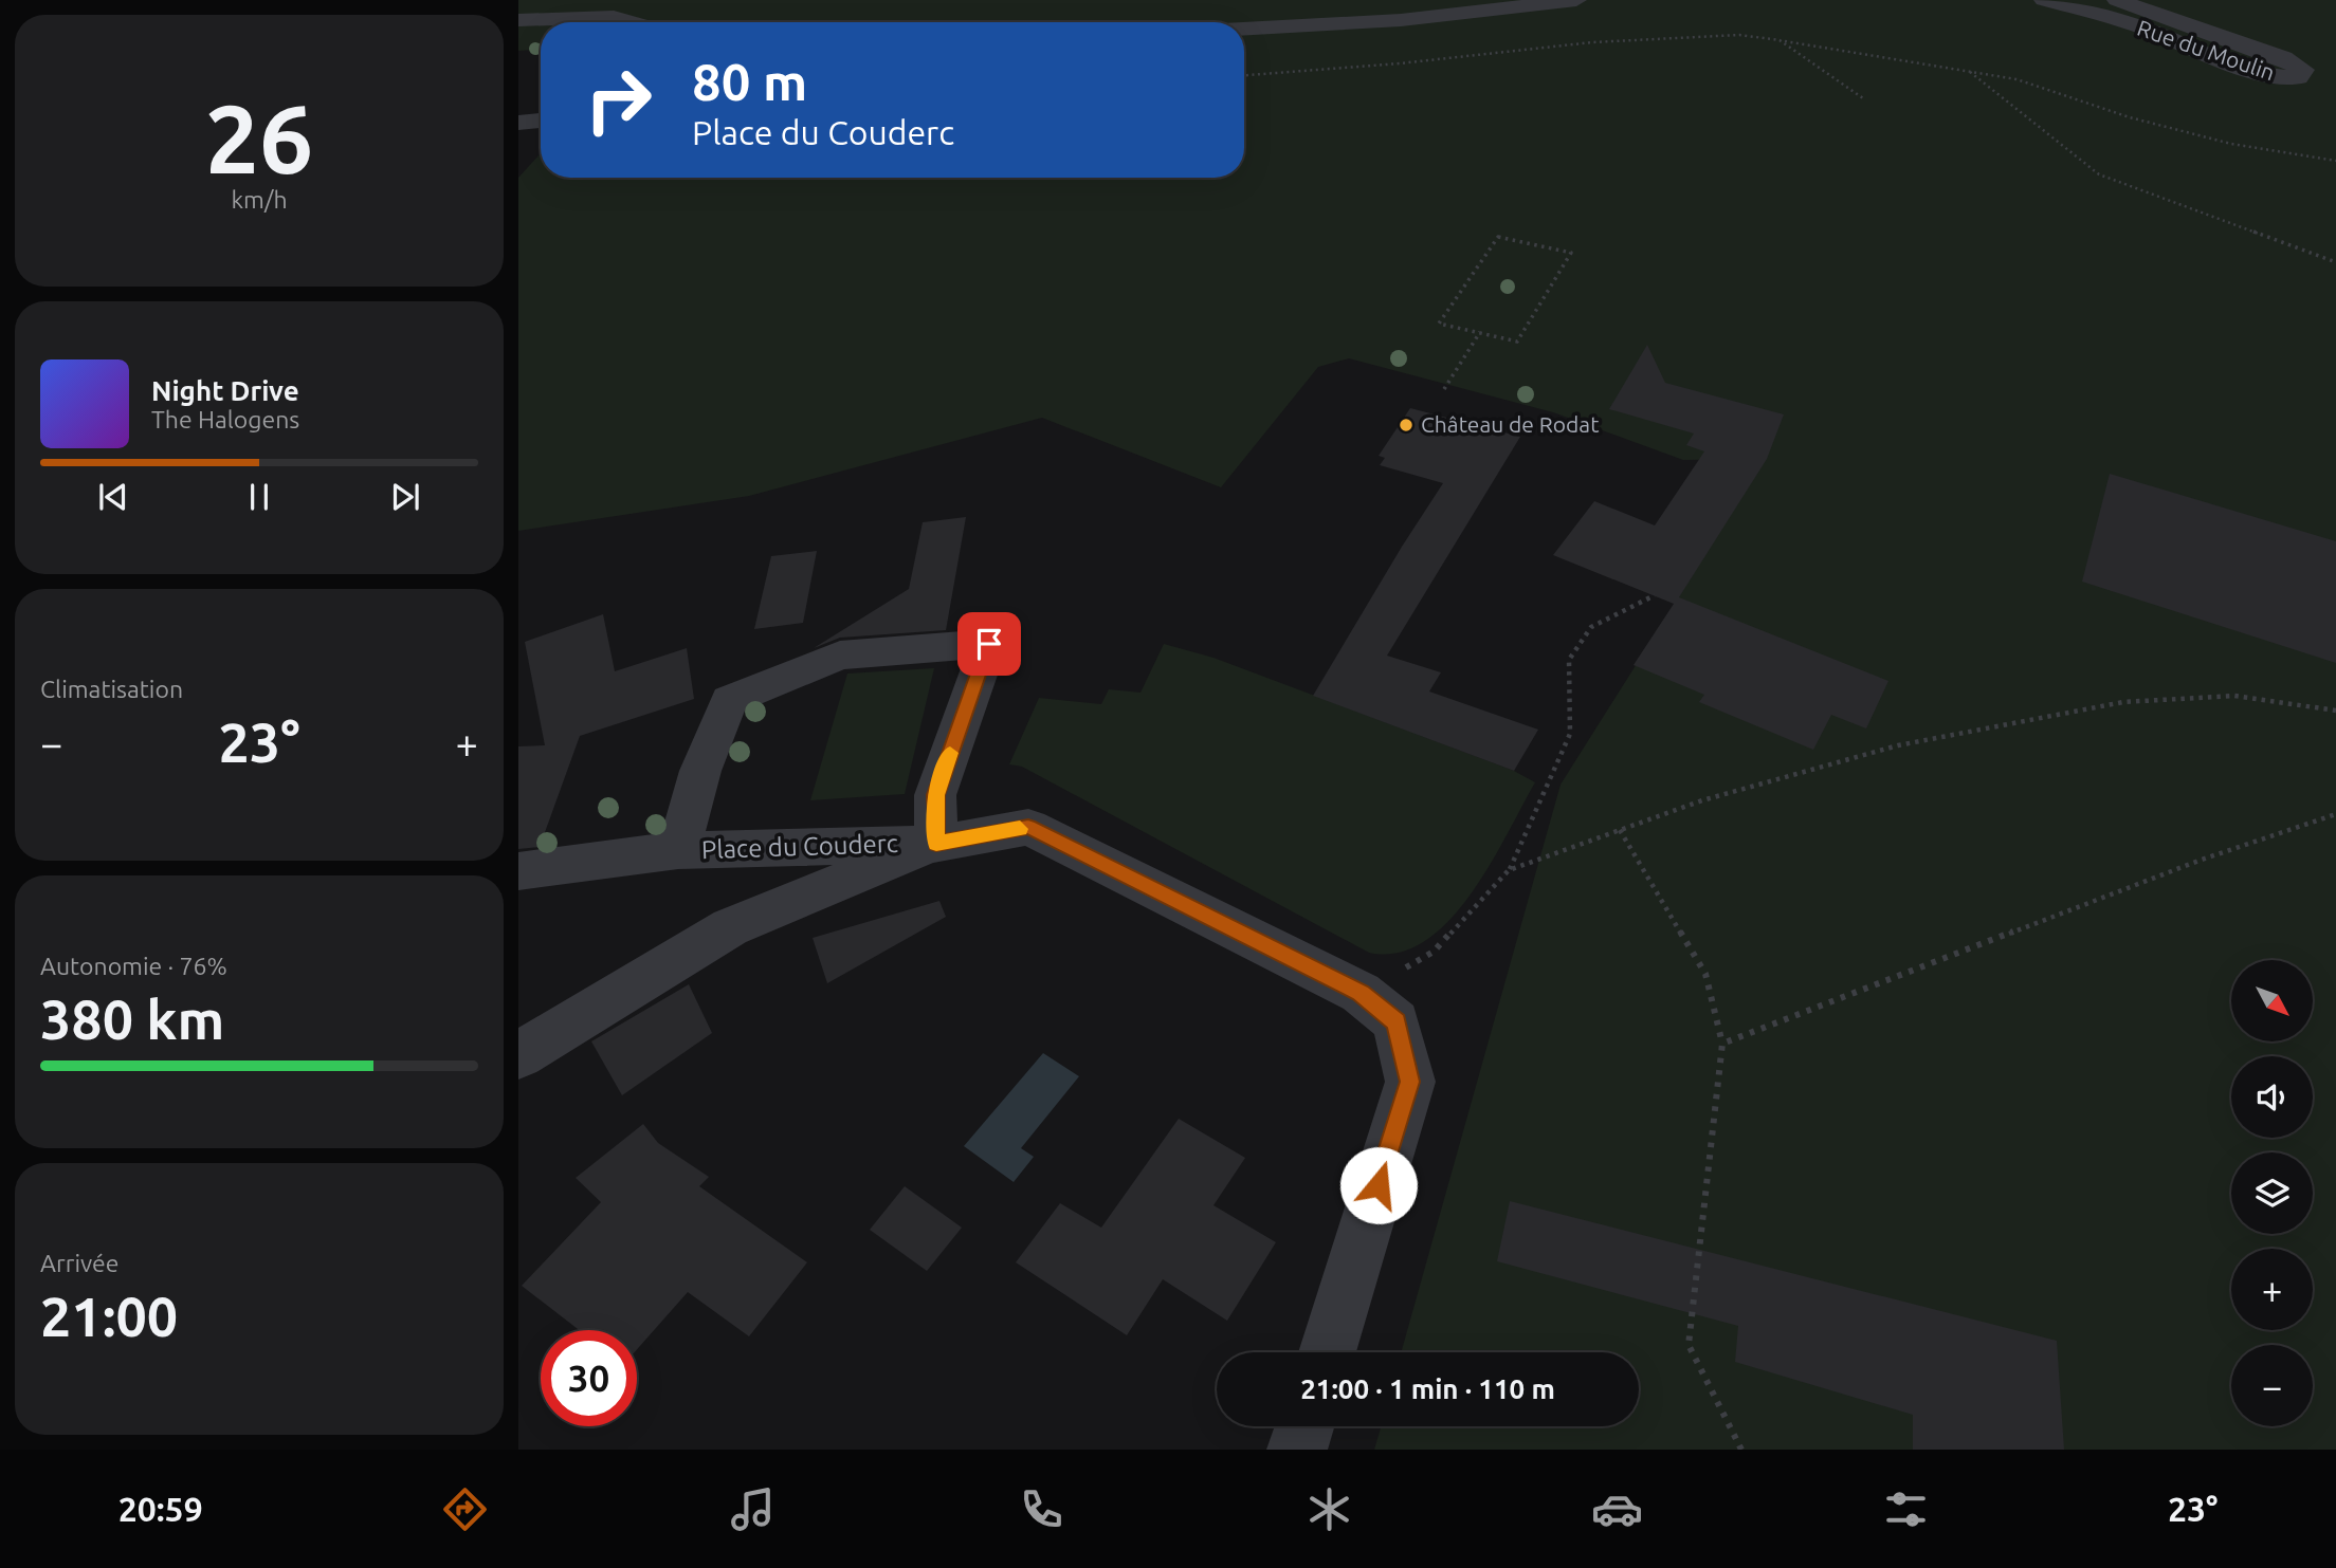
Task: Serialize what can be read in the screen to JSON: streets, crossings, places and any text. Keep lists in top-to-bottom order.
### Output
{
  "streets": {
    "street": ["Rue du Moulin", "Place du Couderc"]
  },
  "places": ["Château de Rodat"],
  "north": "bottom right",
  "page": {
    "tile": [
      ["26", "km/h"],
      "Climatisation",
      ["Autonomie · 76%", "380 km"],
      ["Arrivée", "21:00"]
    ],
    "turn": ["80 m", "Place du Couderc"],
    "song": ["Night Drive", "The Halogens"],
    "heat": ["−", "23°", "+"],
    "map_buttons": ["+", "−"],
    "limit": "30",
    "trip": "21:00 · 1 min · 110 m",
    "tabs": ["20:59", "23°"]
  }
}
